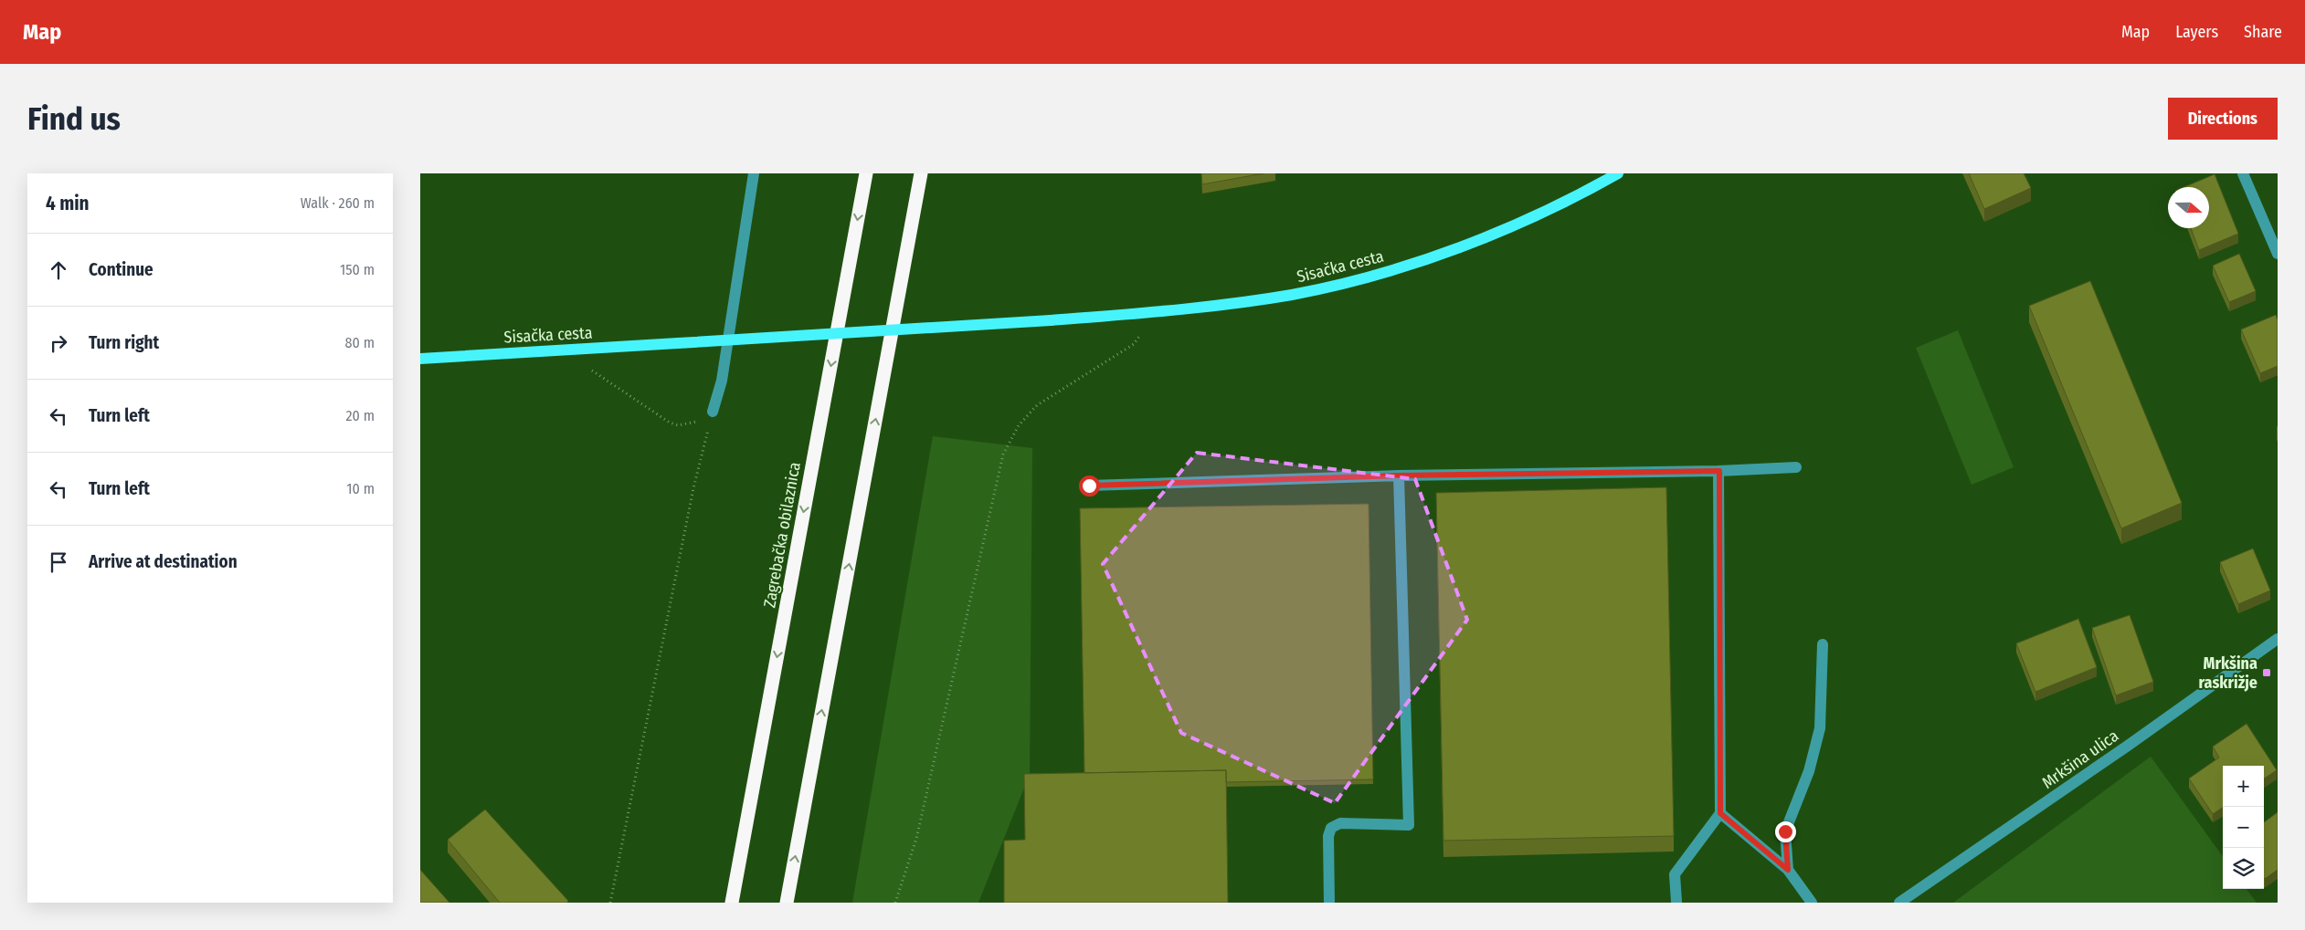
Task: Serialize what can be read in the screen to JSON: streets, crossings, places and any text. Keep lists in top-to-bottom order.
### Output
{
  "streets": {
    "highway": ["Zagrebačka obilaznica"],
    "main road": ["Sisačka cesta"],
    "street": ["Mrkšina ulica"]
  },
  "places": {
    "transit": ["Mrkšina raskrižje"]
  },
  "north": "right",
  "page": {
    "header": "Map",
    "nav": ["Map", "Layers", "Share"],
    "buttons": "Directions",
    "title": "Find us",
    "heading": ["4 min", "Walk · 260 m"],
    "list": [
      ["Continue", "150 m"],
      ["Turn right", "80 m"],
      ["Turn left", "20 m"],
      ["Turn left", "10 m"],
      "Arrive at destination"
    ],
    "map_buttons": ["+", "−"]
  }
}
